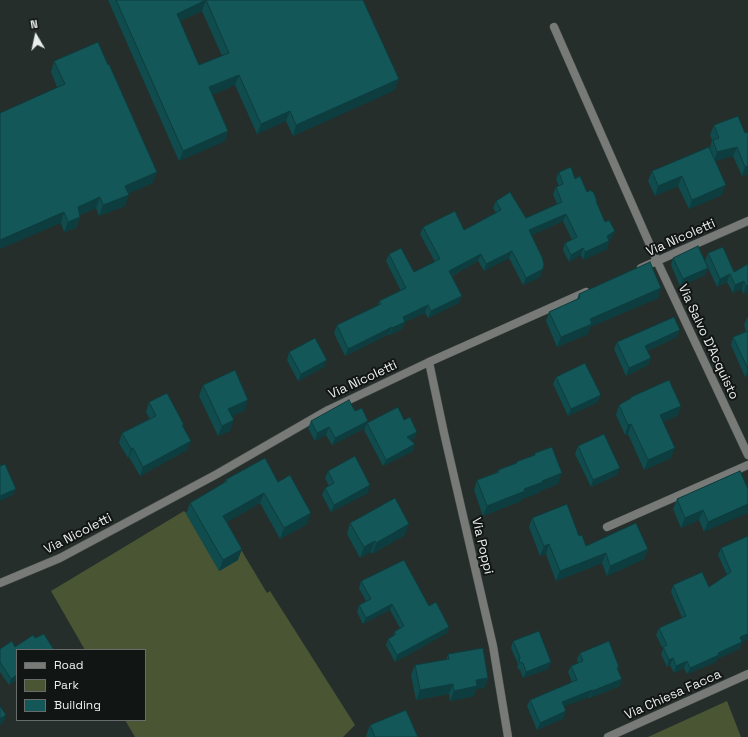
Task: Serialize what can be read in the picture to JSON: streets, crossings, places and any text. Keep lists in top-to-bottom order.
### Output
{
  "streets": {
    "street": [
      "Via Nicoletti",
      "Via Salvo D'Acquisto",
      "Via Poppi",
      "Via Chiesa Facca"
    ]
  },
  "crossings": [
    ["Via Nicoletti", "Via Salvo D'Acquisto"],
    ["Via Nicoletti", "Via Poppi"]
  ],
  "legend": ["Road", "Park", "Building"],
  "north": "top"
}
